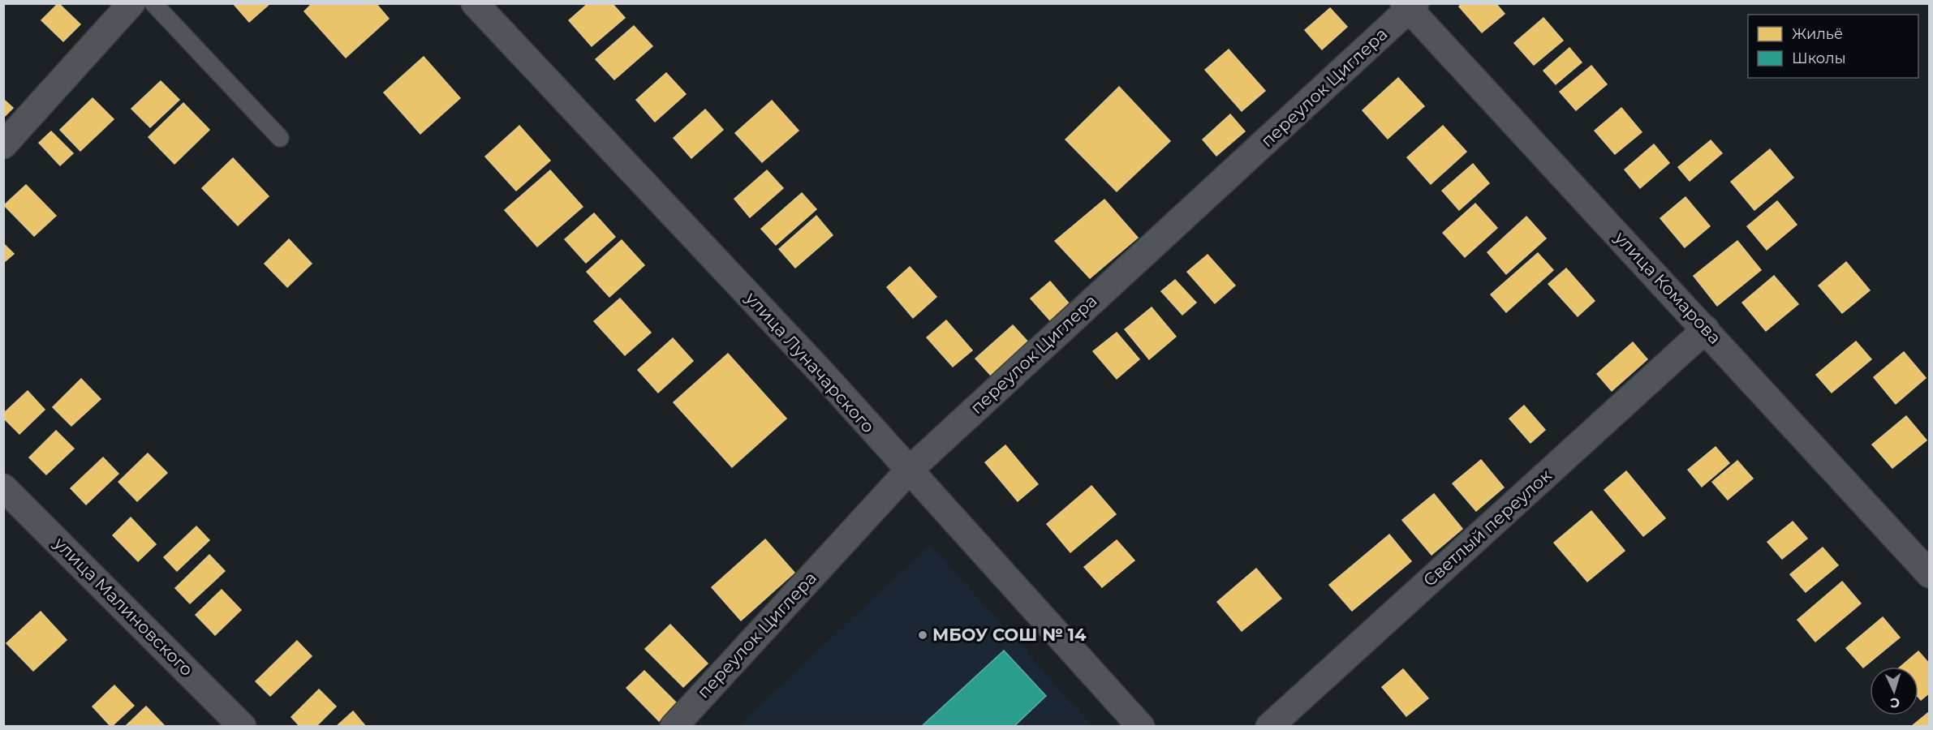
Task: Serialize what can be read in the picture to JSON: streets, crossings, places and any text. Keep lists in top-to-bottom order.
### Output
{
  "streets": {
    "street": [
      "переулок Циглера",
      "улица Комарова",
      "улица Луначарского",
      "Светлый переулок",
      "улица Малиновского"
    ]
  },
  "crossings": [
    ["переулок Циглера", "улица Комарова"],
    ["переулок Циглера", "улица Луначарского"],
    ["улица Комарова", "Светлый переулок"]
  ],
  "places": ["МБОУ СОШ № 14"],
  "legend": ["Жильё", "Школы"],
  "north": "bottom"
}
